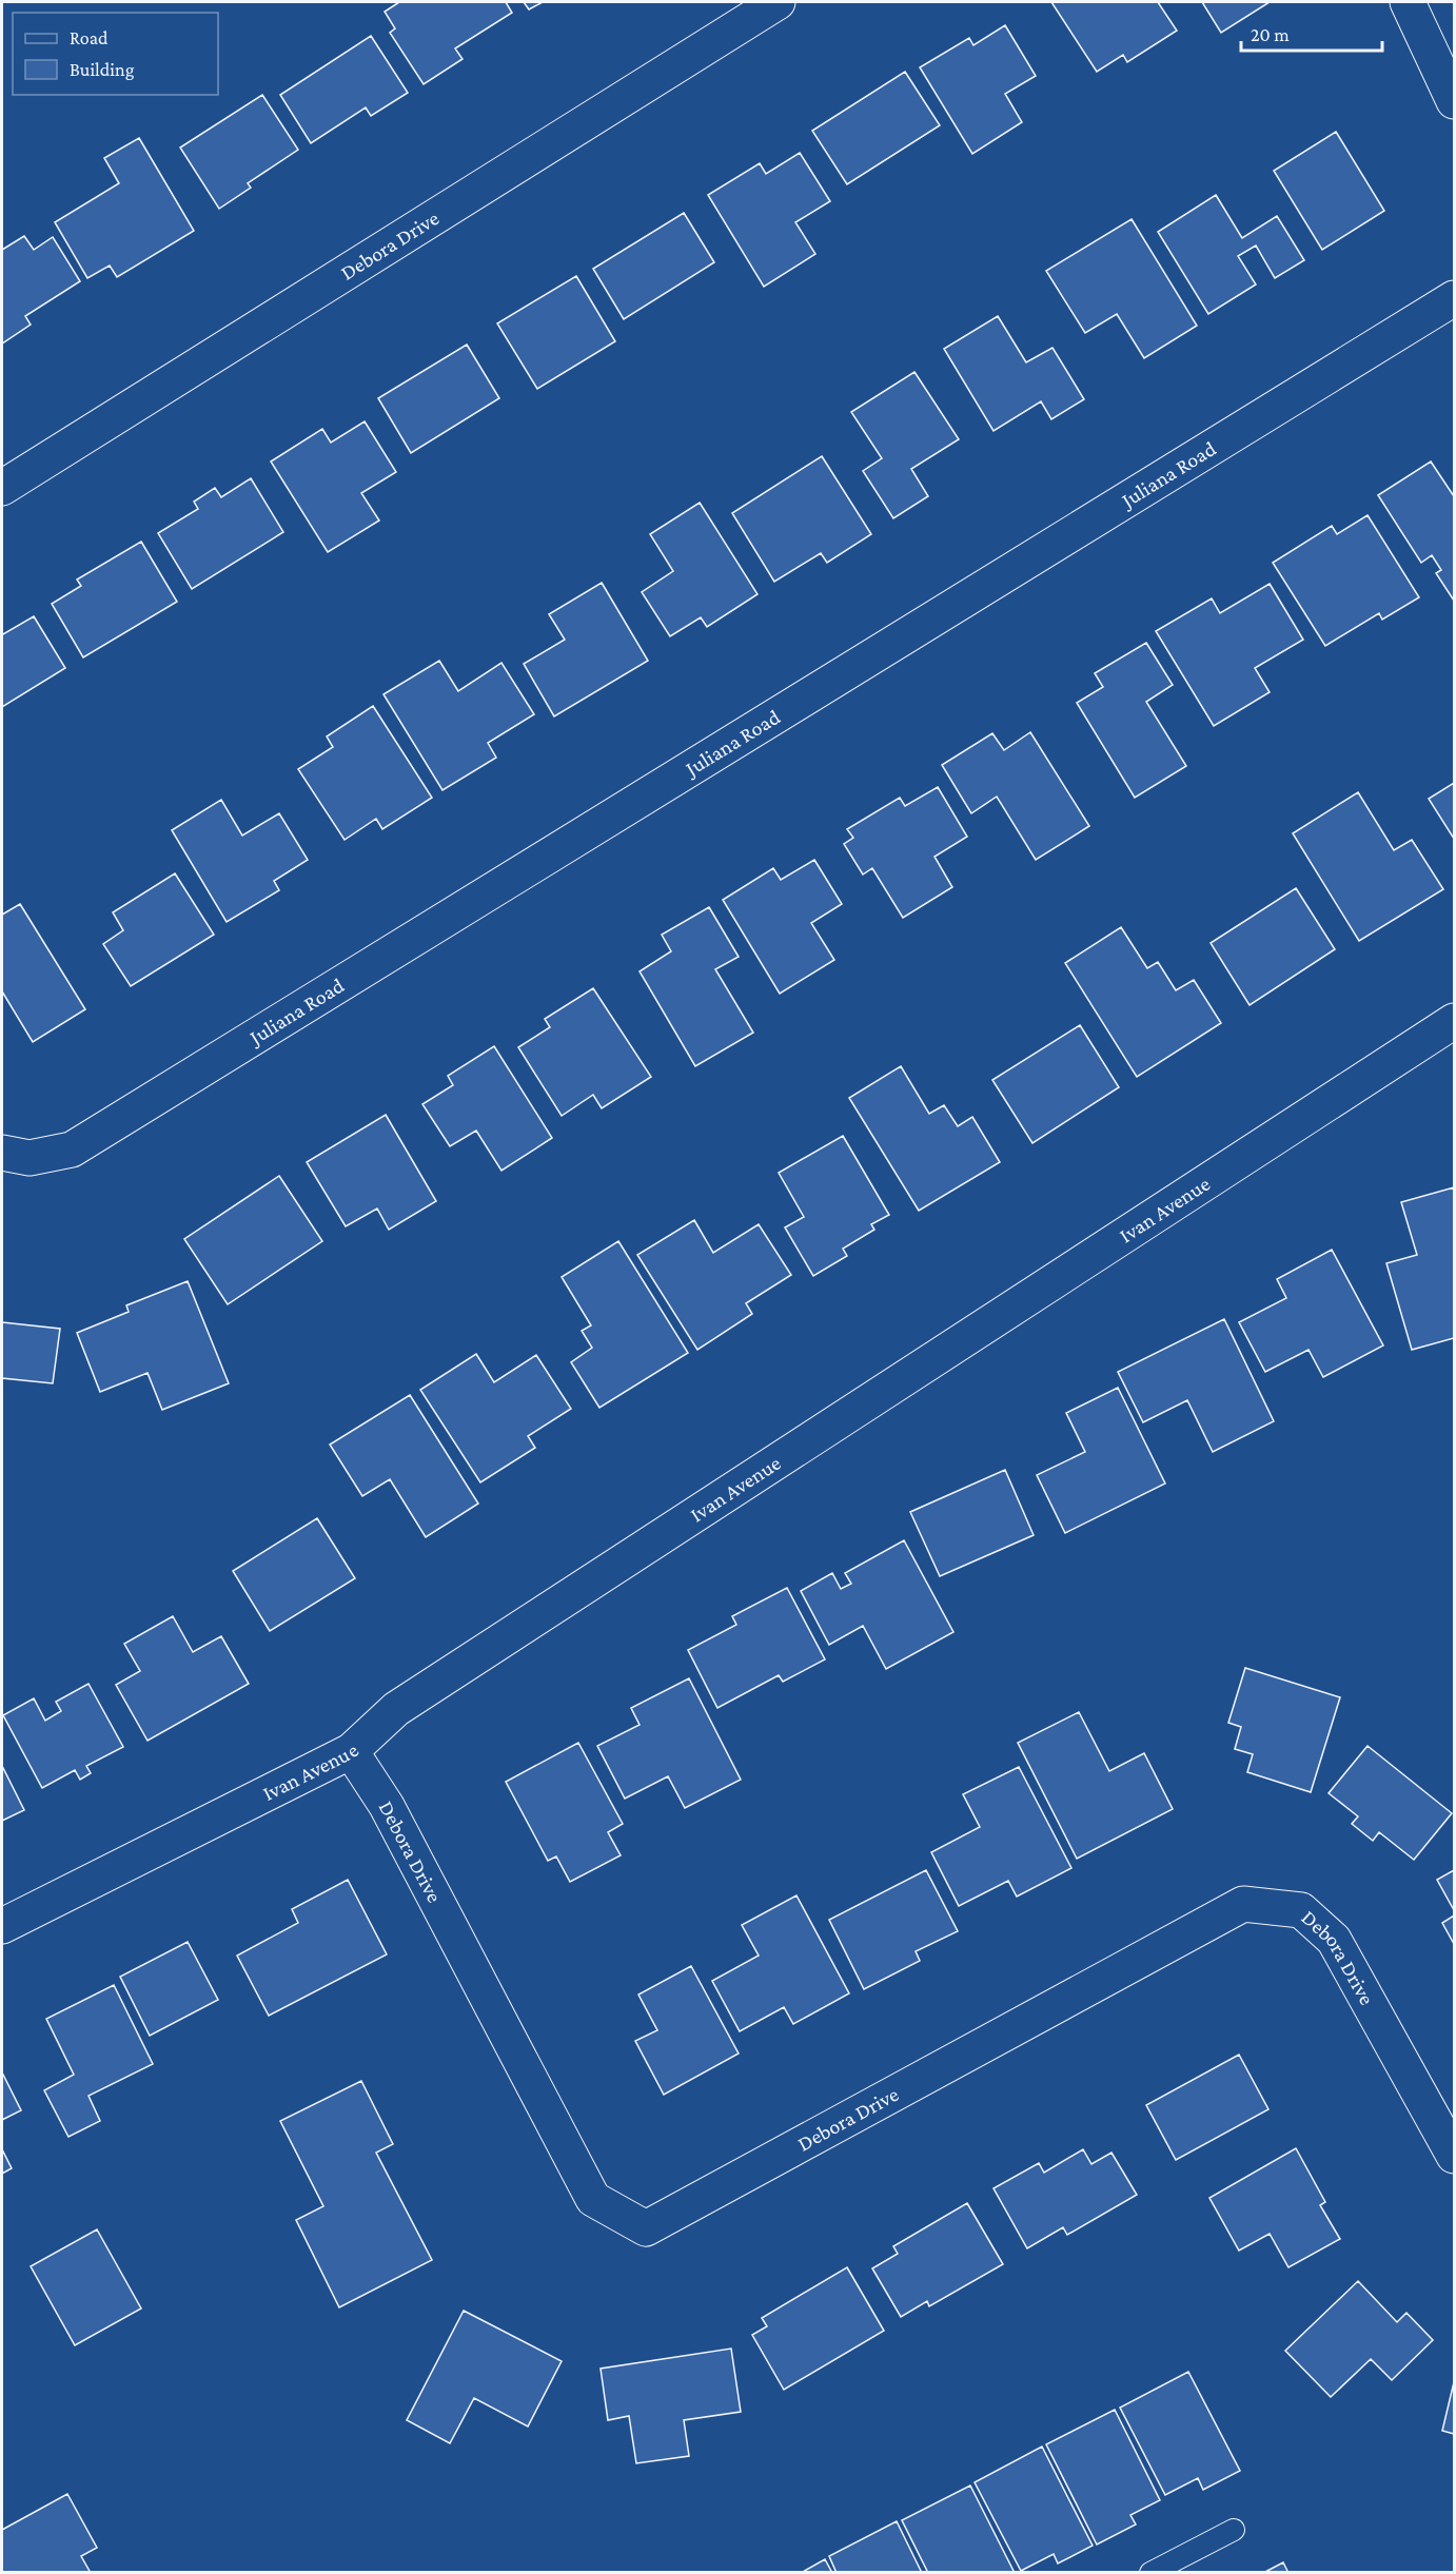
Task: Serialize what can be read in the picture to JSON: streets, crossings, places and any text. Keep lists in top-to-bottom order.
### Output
{
  "streets": {
    "street": ["Debora Drive", "Juliana Road", "Ivan Avenue"]
  },
  "crossings": [
    ["Debora Drive", "Ivan Avenue"]
  ],
  "legend": ["Road", "Building"],
  "scale_bar": "20 m"
}
